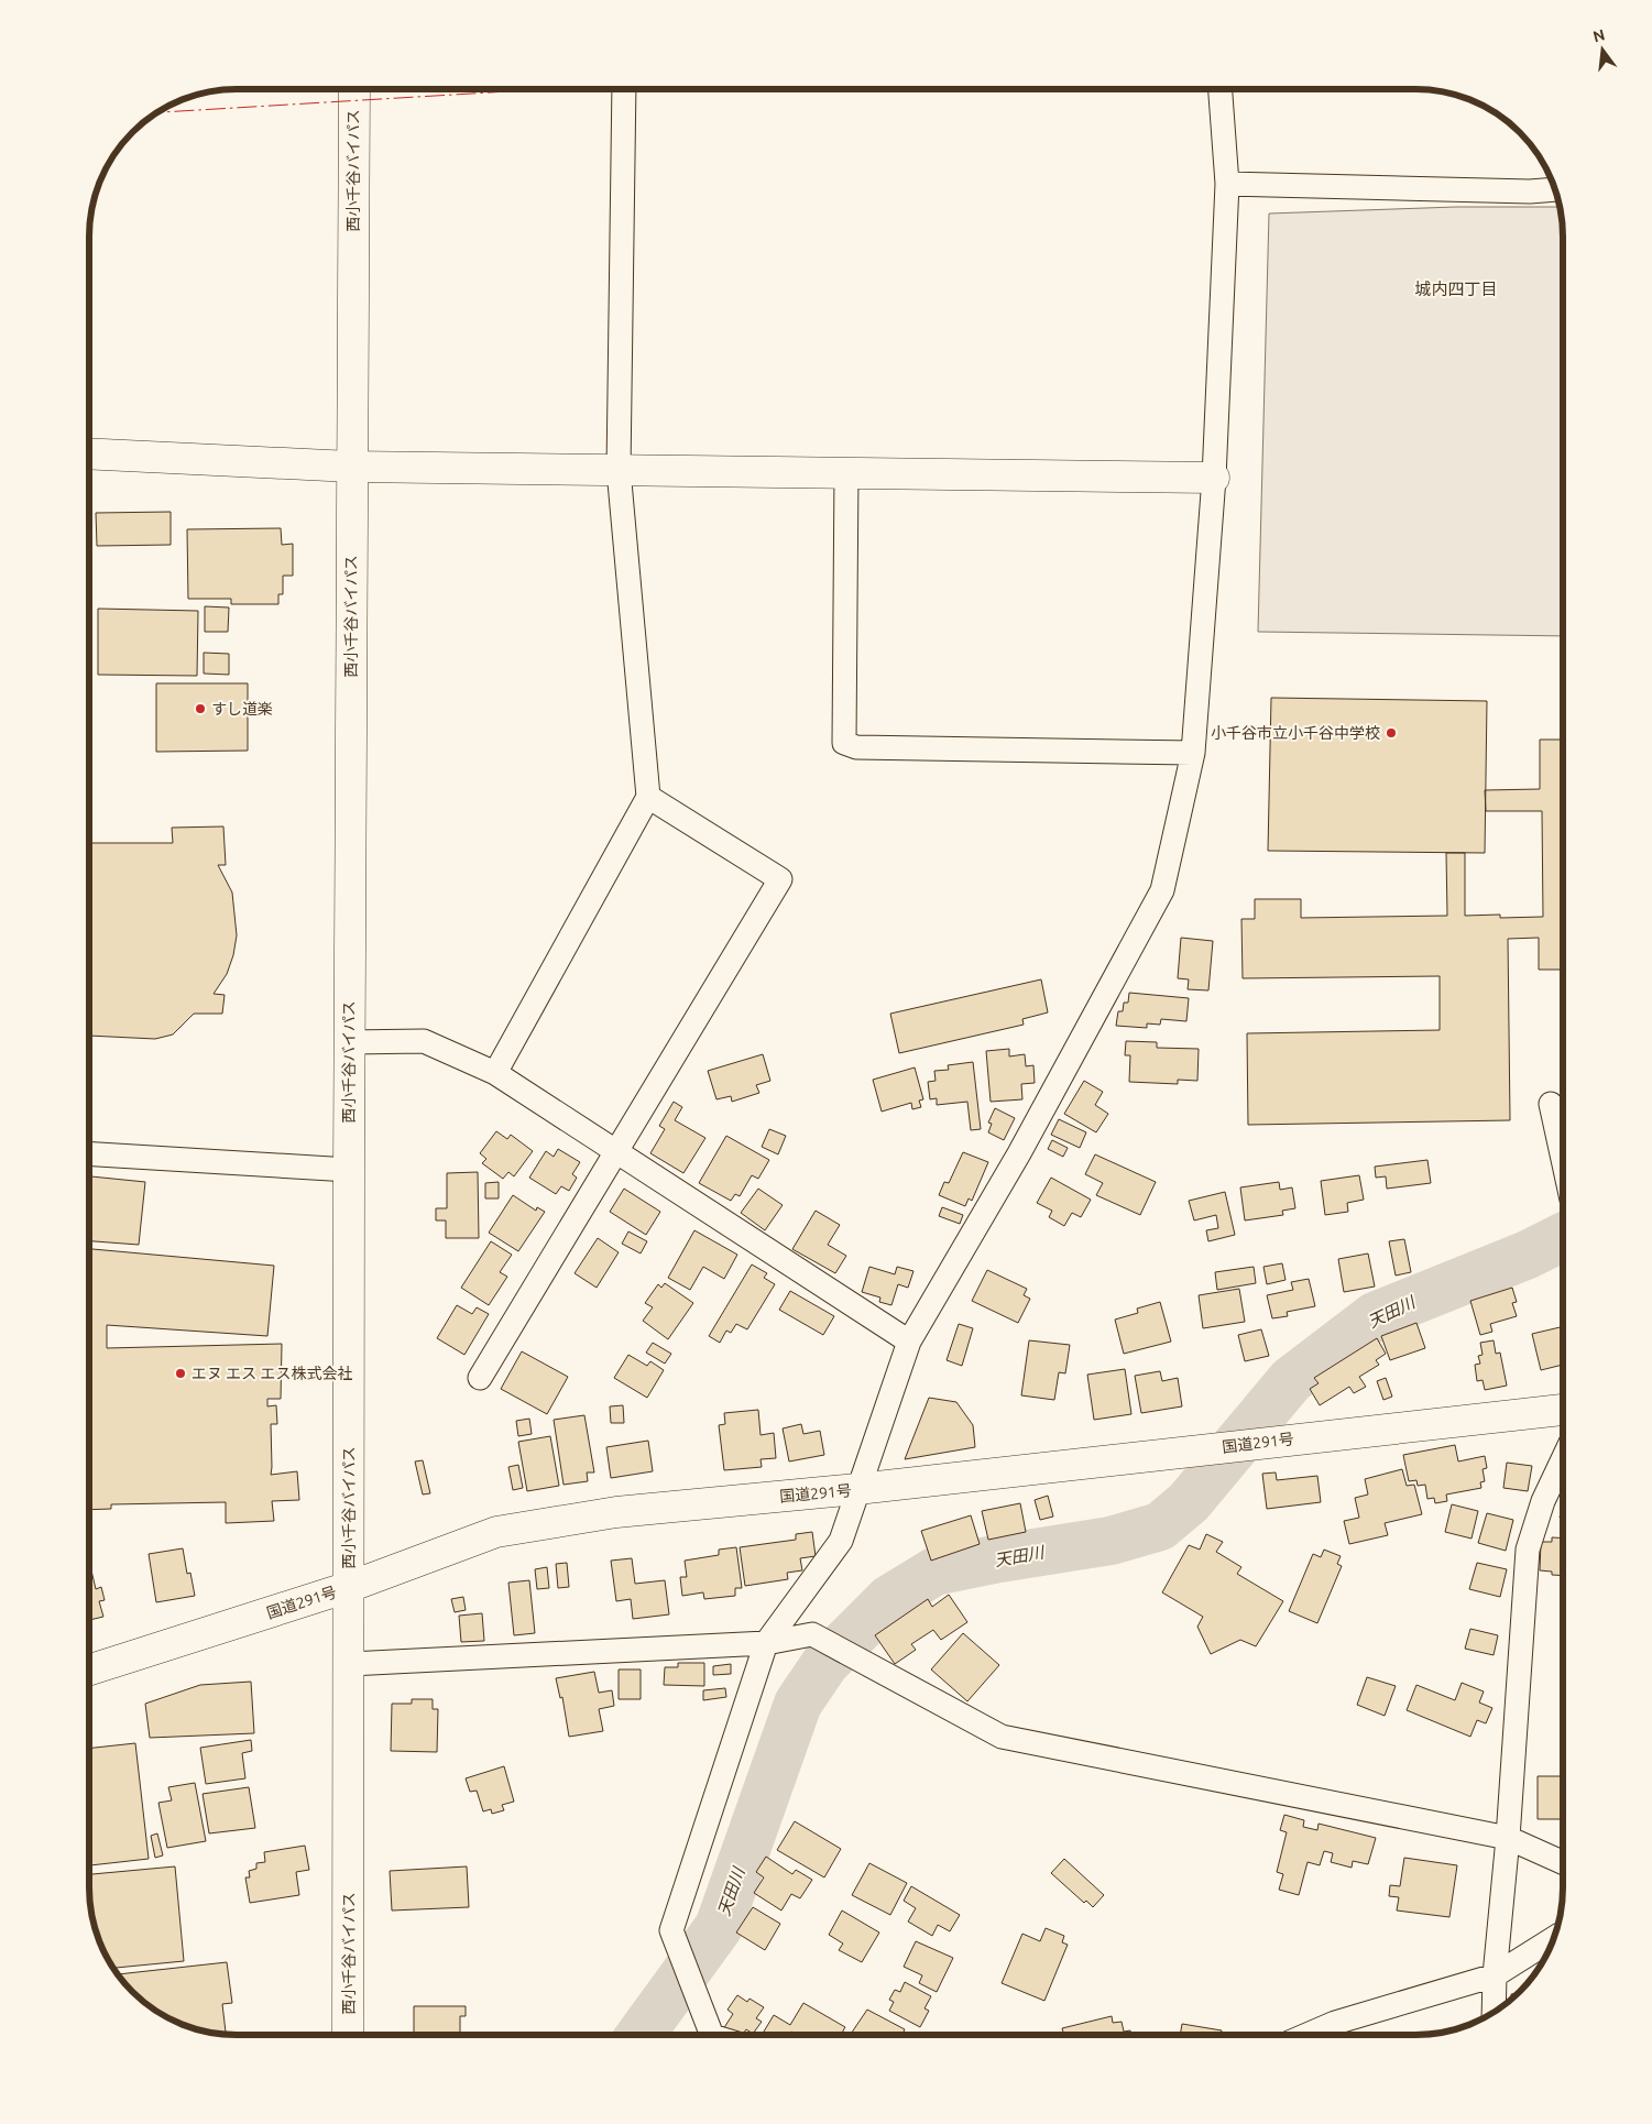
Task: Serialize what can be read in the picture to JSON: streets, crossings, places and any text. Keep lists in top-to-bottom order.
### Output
{
  "streets": {
    "main road": ["西小千谷バイパス", "国道291号"]
  },
  "crossings": [
    ["西小千谷バイパス", "国道291号"]
  ],
  "districts": ["城内四丁目"],
  "water": ["天田川"],
  "places": ["すし道楽", "小千谷市立小千谷中学校", "エヌ エス エス株式会社"],
  "north": "top"
}
